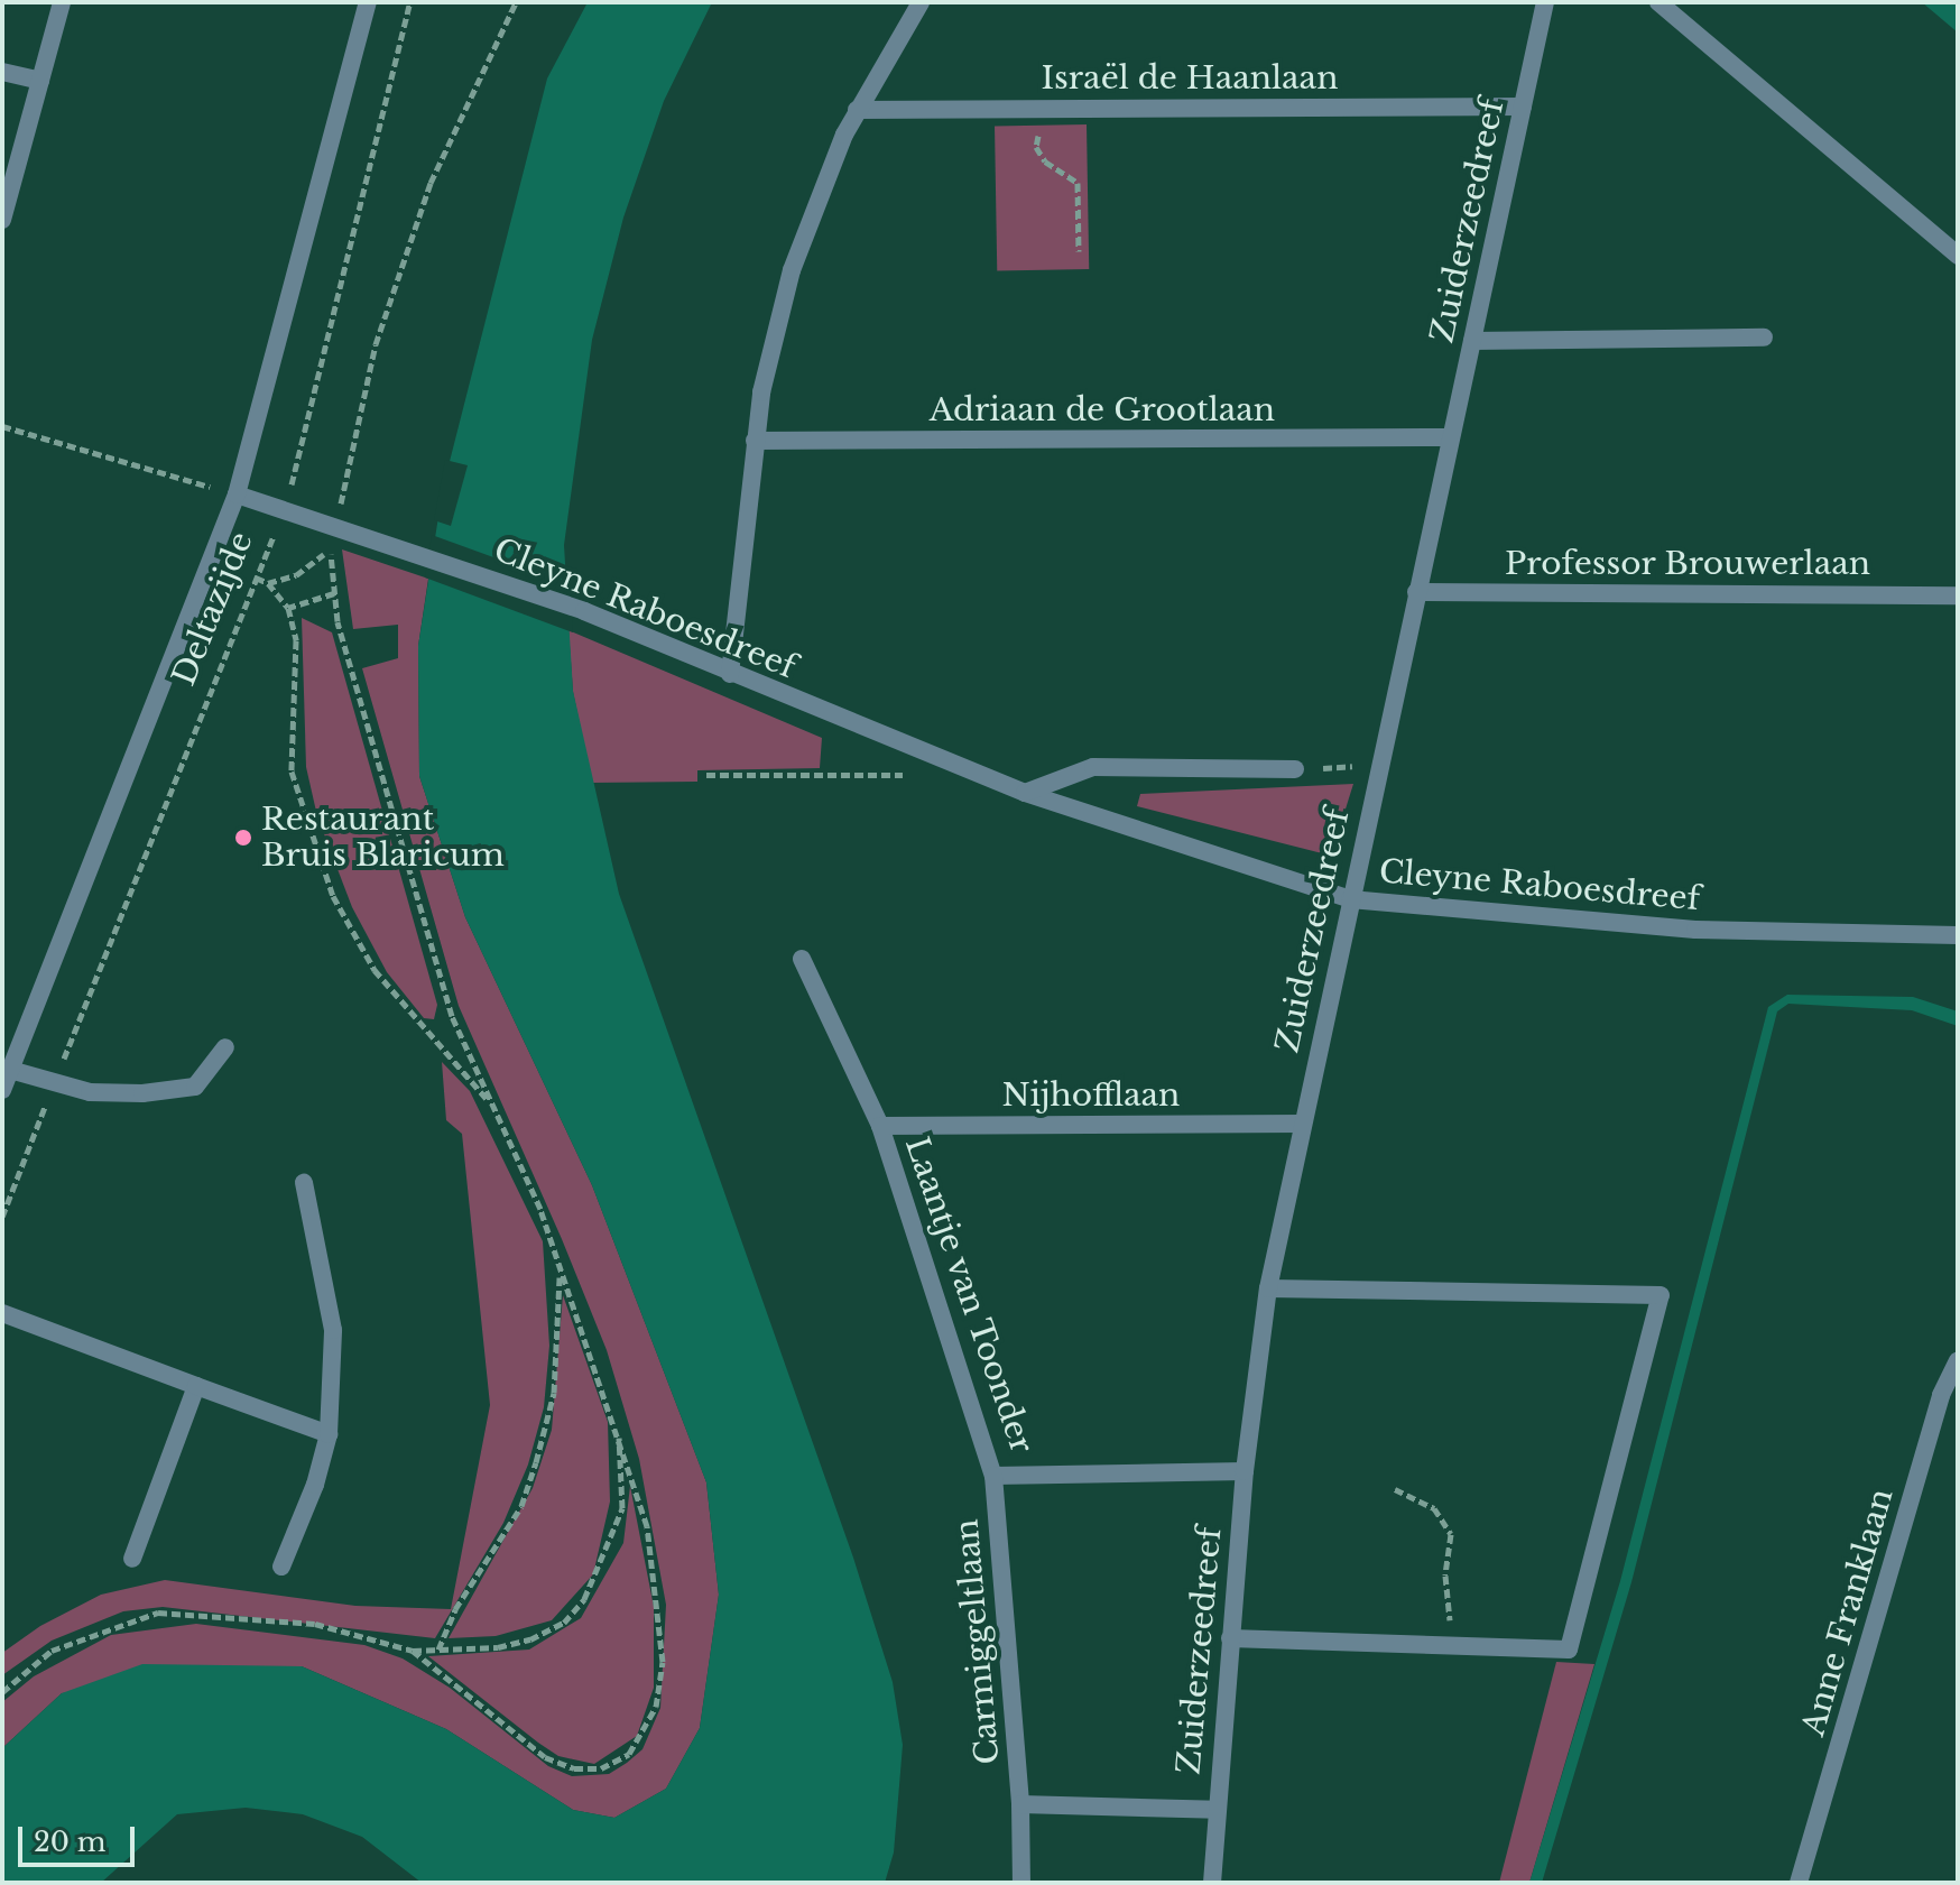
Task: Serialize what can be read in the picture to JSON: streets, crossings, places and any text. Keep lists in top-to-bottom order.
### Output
{
  "streets": {
    "street": [
      "Israël de Haanlaan",
      "Zuiderzeedreef",
      "Adriaan de Grootlaan",
      "Professor Brouwerlaan",
      "Deltazijde",
      "Cleyne Raboesdreef",
      "Nijhofflaan",
      "Laantje van Toonder",
      "Anne Franklaan",
      "Carmiggeltlaan"
    ]
  },
  "crossings": [
    ["Israël de Haanlaan", "Zuiderzeedreef"],
    ["Zuiderzeedreef", "Adriaan de Grootlaan"],
    ["Zuiderzeedreef", "Professor Brouwerlaan"],
    ["Zuiderzeedreef", "Cleyne Raboesdreef"],
    ["Zuiderzeedreef", "Nijhofflaan"],
    ["Zuiderzeedreef", "Laantje van Toonder"],
    ["Zuiderzeedreef", "Carmiggeltlaan"],
    ["Deltazijde", "Cleyne Raboesdreef"],
    ["Nijhofflaan", "Laantje van Toonder"],
    ["Laantje van Toonder", "Carmiggeltlaan"]
  ],
  "places": ["Restaurant Bruis Blaricum"],
  "scale_bar": "20 m"
}
